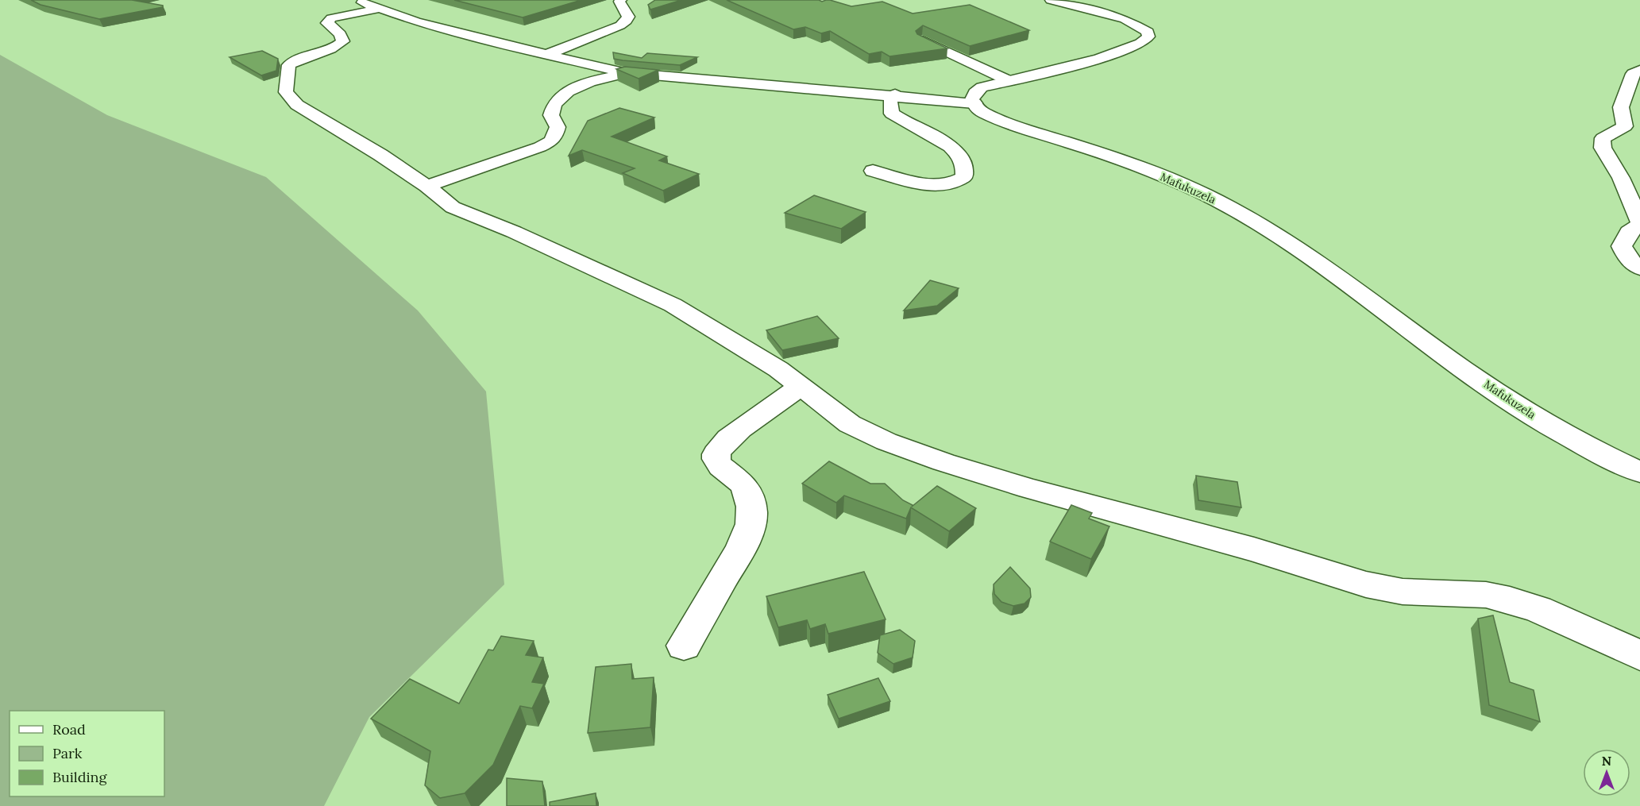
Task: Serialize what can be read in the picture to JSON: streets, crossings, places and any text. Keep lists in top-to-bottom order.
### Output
{
  "streets": {
    "street": ["Mafukuzela"]
  },
  "legend": ["Road", "Park", "Building"],
  "north": "top"
}
